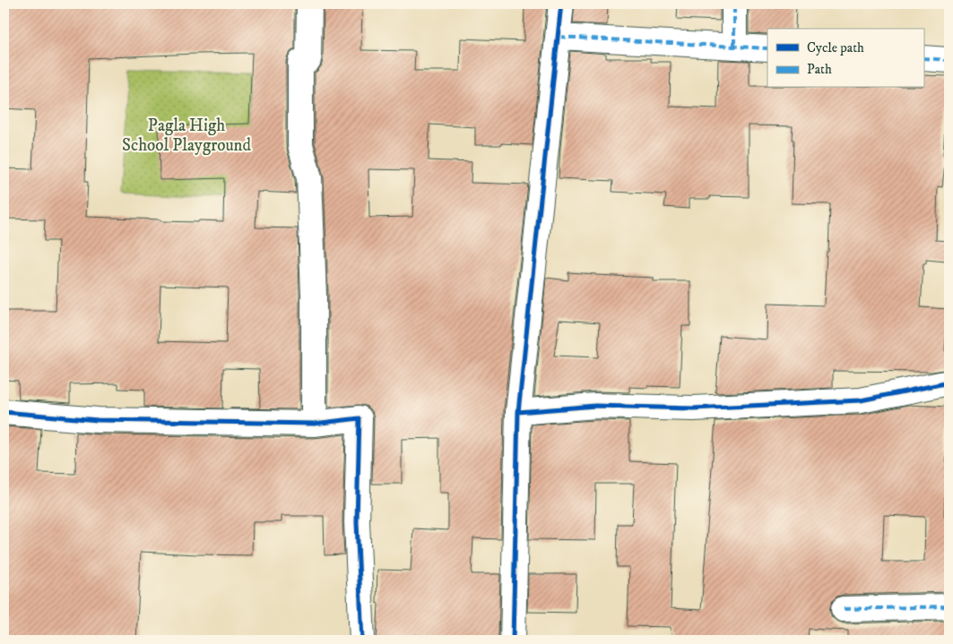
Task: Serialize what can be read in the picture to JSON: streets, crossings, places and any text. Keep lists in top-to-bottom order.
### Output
{
  "parks": ["Pagla High School Playground"],
  "legend": ["Cycle path", "Path"]
}
